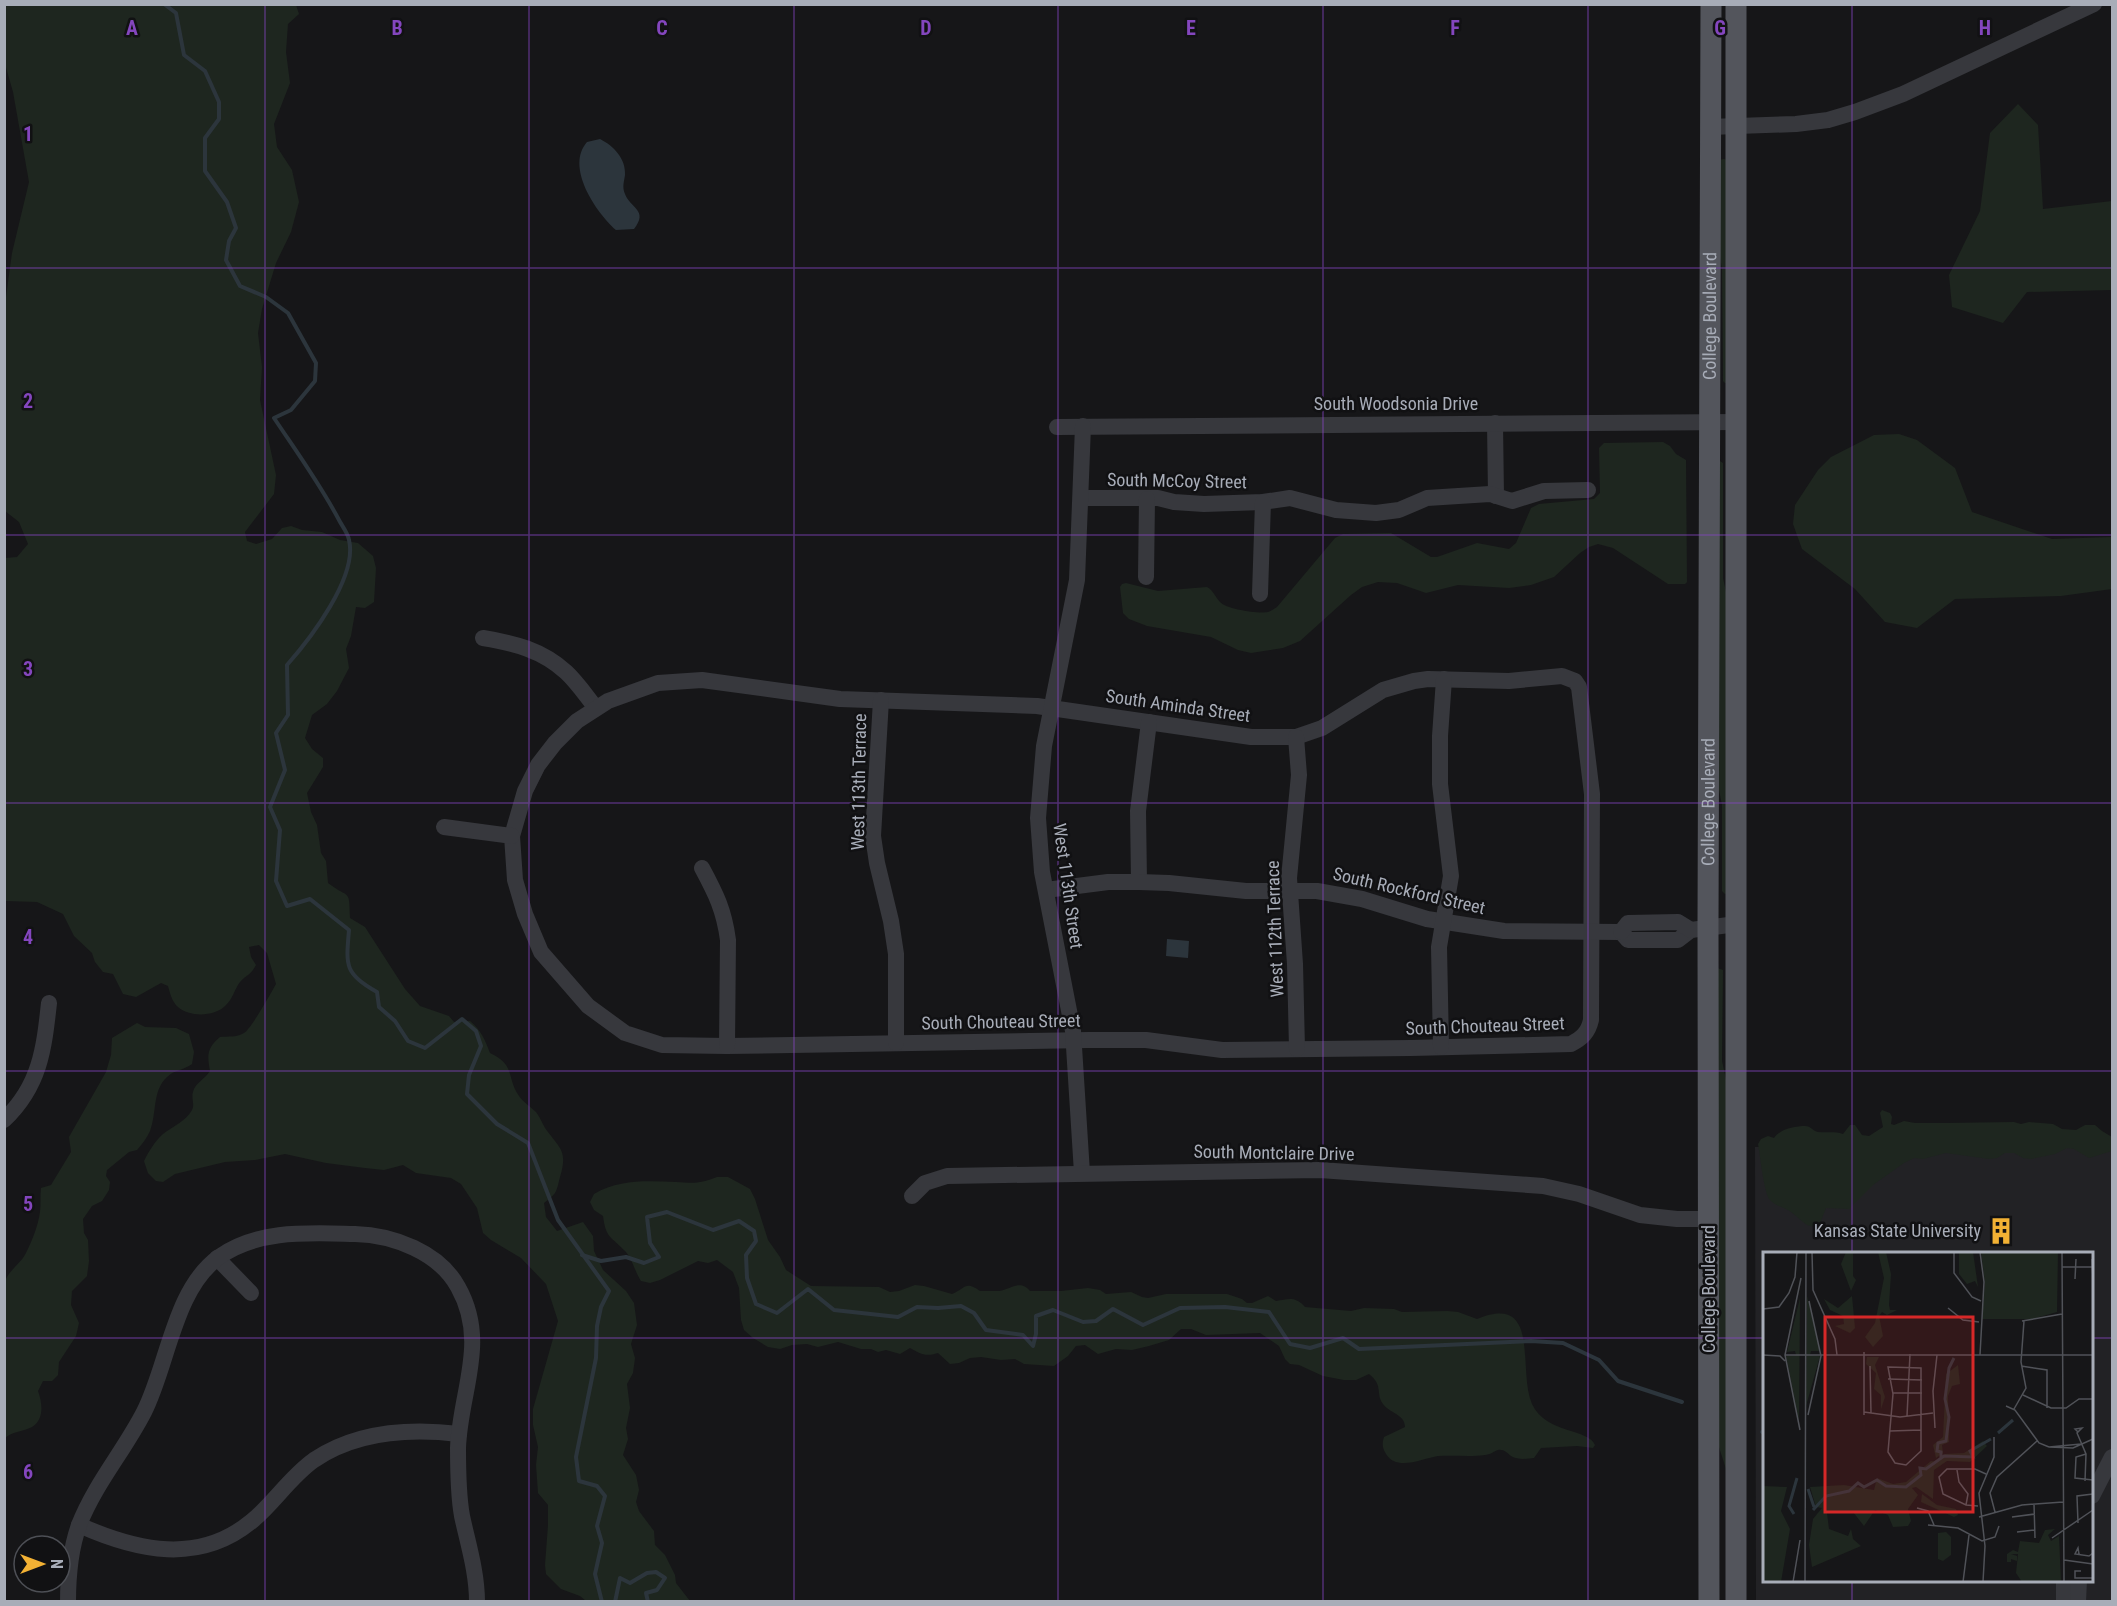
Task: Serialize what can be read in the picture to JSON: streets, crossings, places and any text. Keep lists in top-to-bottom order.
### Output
{
  "streets": {
    "main road": ["College Boulevard"],
    "street": [
      "South Woodsonia Drive",
      "South McCoy Street",
      "South Aminda Street",
      "West 113th Terrace",
      "West 113th Street",
      "South Rockford Street",
      "West 112th Terrace",
      "South Chouteau Street",
      "South Montclaire Drive"
    ]
  },
  "crossings": [
    ["College Boulevard", "South Woodsonia Drive"],
    ["College Boulevard", "South Rockford Street"],
    ["College Boulevard", "South Montclaire Drive"],
    ["South Woodsonia Drive", "West 113th Street"],
    ["South McCoy Street", "West 113th Street"],
    ["South Aminda Street", "West 113th Terrace"],
    ["South Aminda Street", "West 113th Street"],
    ["South Aminda Street", "South Rockford Street"],
    ["South Aminda Street", "West 112th Terrace"],
    ["South Aminda Street", "South Chouteau Street"],
    ["West 113th Terrace", "South Chouteau Street"],
    ["West 113th Street", "South Rockford Street"],
    ["West 113th Street", "South Chouteau Street"],
    ["West 113th Street", "South Montclaire Drive"],
    ["South Rockford Street", "West 112th Terrace"],
    ["South Rockford Street", "South Chouteau Street"],
    ["West 112th Terrace", "South Chouteau Street"]
  ],
  "places": {
    "building": ["Kansas State University"]
  },
  "north": "right",
  "grid": {
    "columns": [
      "A",
      "B",
      "C",
      "D",
      "E",
      "F",
      "G",
      "H"
    ],
    "rows": [
      "1",
      "2",
      "3",
      "4",
      "5",
      "6"
    ]
  }
}
